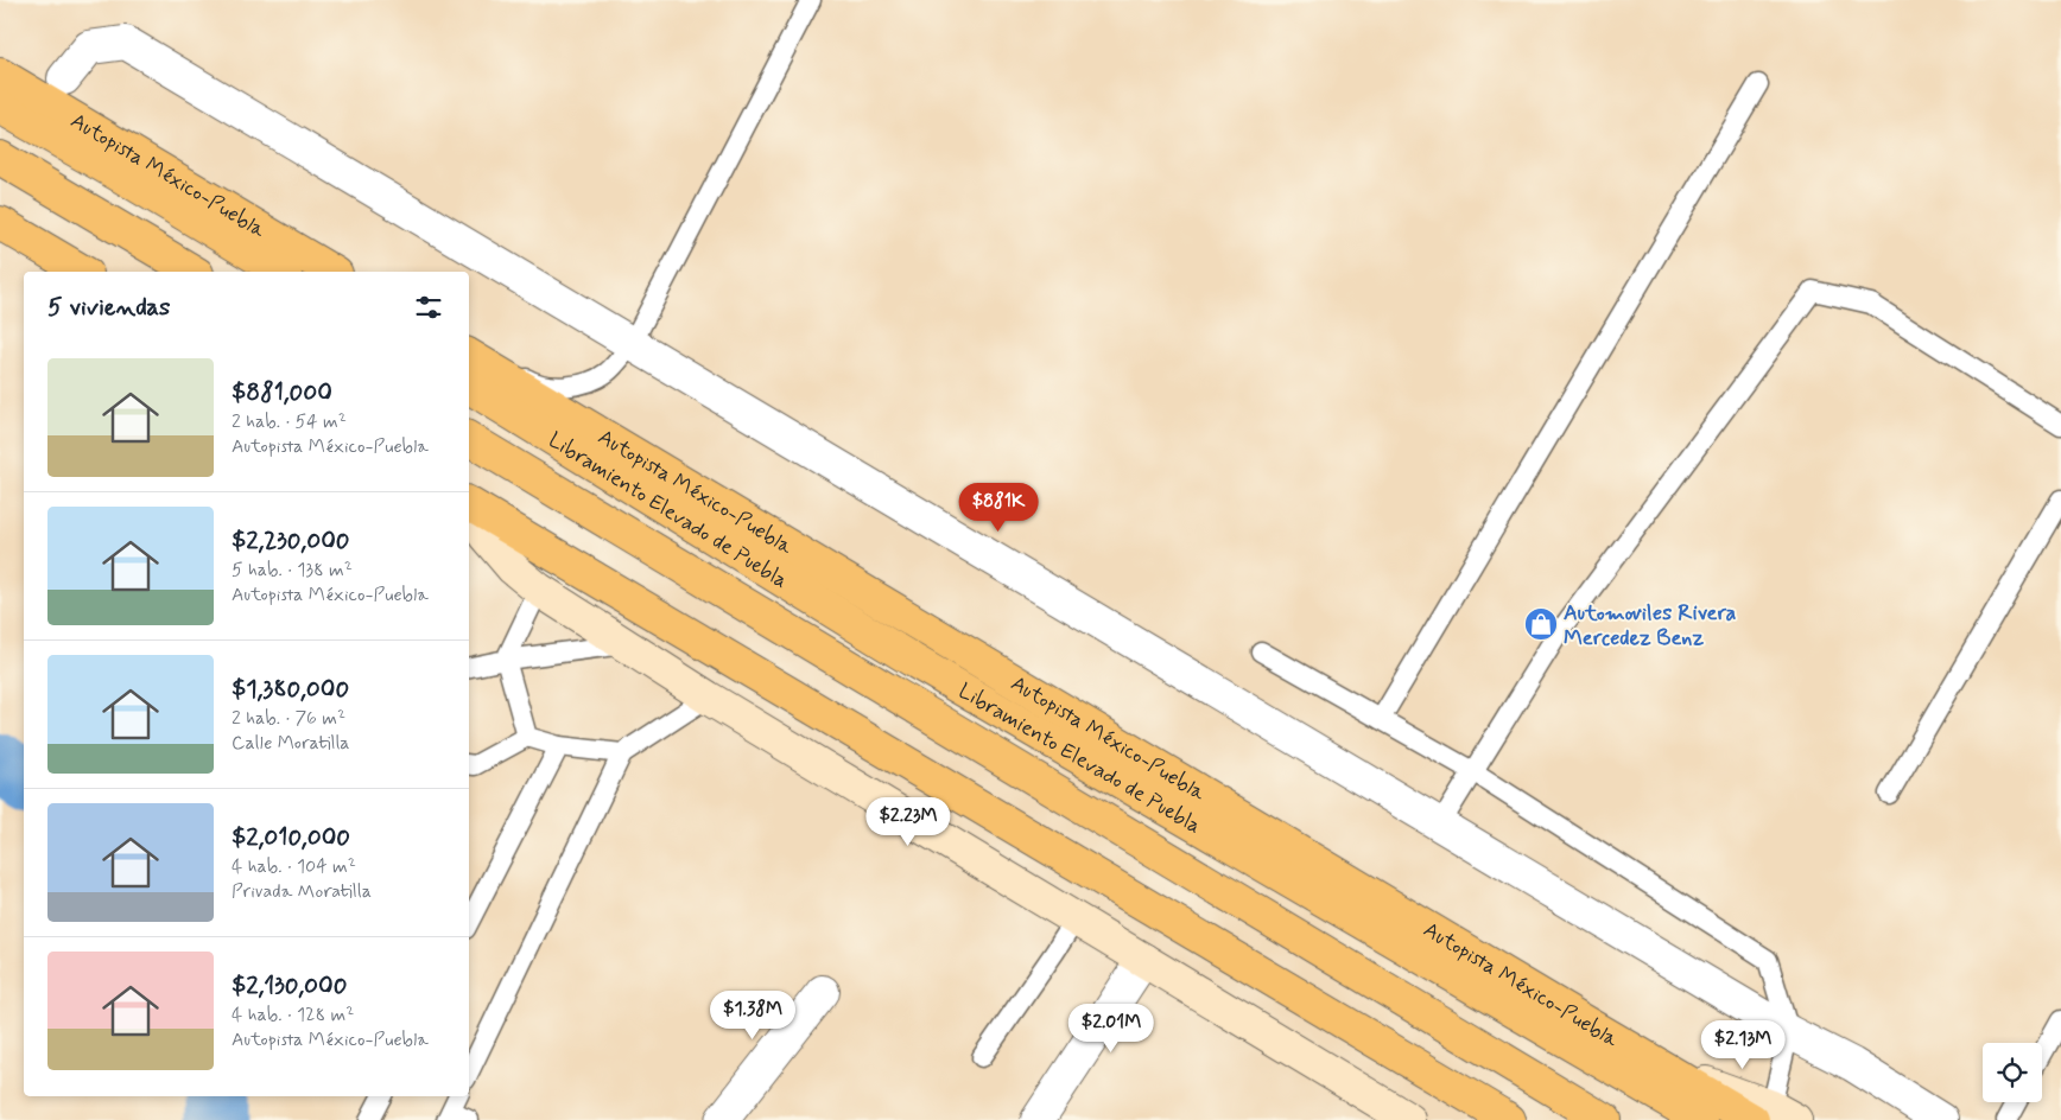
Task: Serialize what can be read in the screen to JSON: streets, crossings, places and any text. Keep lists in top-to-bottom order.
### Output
{
  "streets": {
    "highway": ["Autopista México-Puebla", "Libramiento Elevado de Puebla"]
  },
  "places": {
    "shop": ["Automoviles Rivera Mercedez Benz"]
  },
  "page": {
    "heading": "5 viviendas",
    "list": [
      {
        "name": "$881,000",
        "note": "2 hab. · 54 m² · Autopista México-Puebla"
      },
      {
        "name": "$2,230,000",
        "note": "5 hab. · 138 m² · Autopista México-Puebla"
      },
      {
        "name": "$1,380,000",
        "note": "2 hab. · 76 m² · Calle Moratilla"
      },
      {
        "name": "$2,010,000",
        "note": "4 hab. · 104 m² · Privada Moratilla"
      },
      {
        "name": "$2,130,000",
        "note": "4 hab. · 128 m² · Autopista México-Puebla"
      }
    ],
    "price": [
      "$881K",
      "$2.23M",
      "$1.38M",
      "$2.01M",
      "$2.13M"
    ]
  }
}
